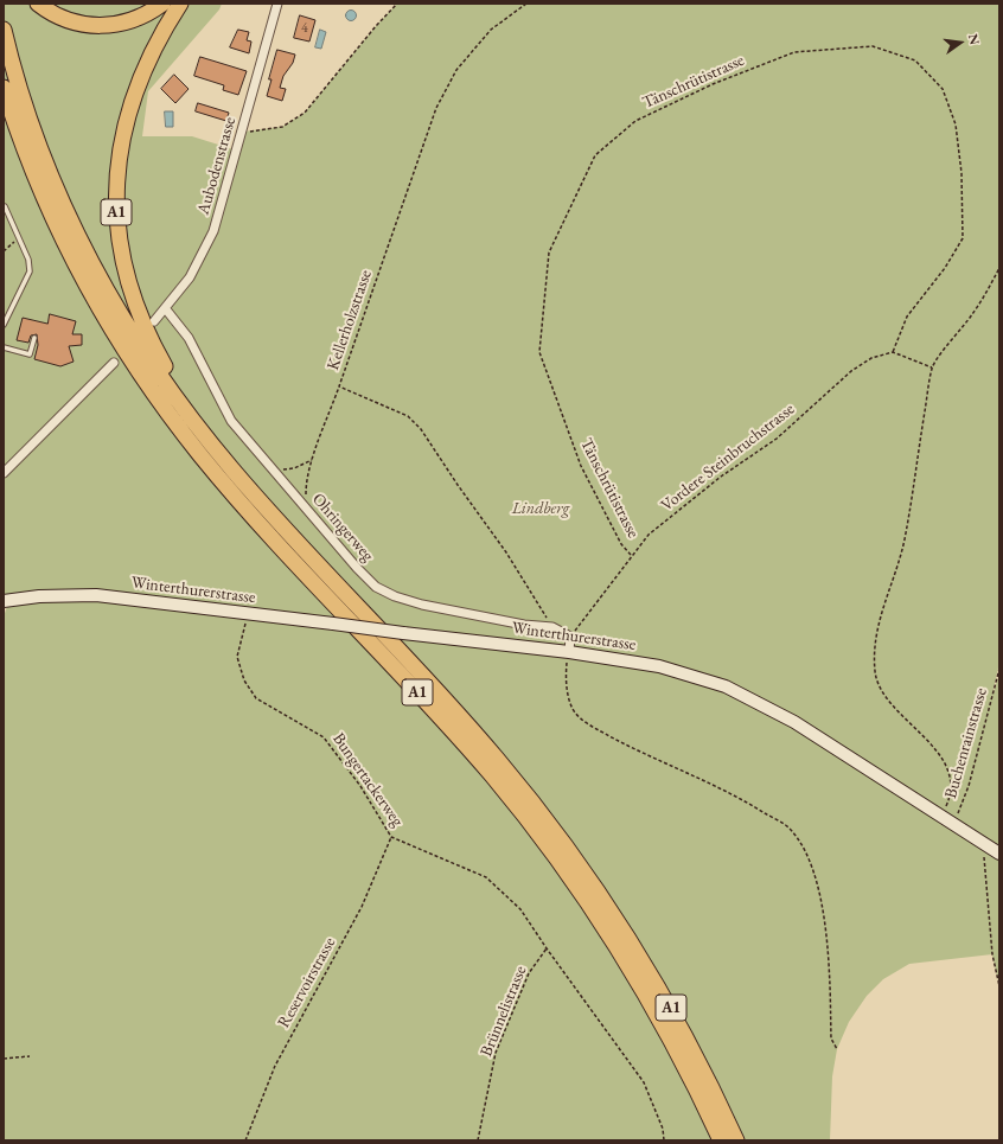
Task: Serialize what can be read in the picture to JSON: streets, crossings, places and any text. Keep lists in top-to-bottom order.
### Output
{
  "streets": {
    "highway": ["A1"],
    "main road": ["Winterthurerstrasse"],
    "street": ["Aubodenstrasse", "Ohringerweg"],
    "path": [
      "Tänschrütistrasse",
      "Kellerholzstrasse",
      "Vordere Steinbruchstrasse",
      "Buchenrainstrasse",
      "Bungertackerweg",
      "Reservoirstrasse",
      "Brünnelistrasse"
    ]
  },
  "crossings": [
    ["Tänschrütistrasse", "Vordere Steinbruchstrasse"],
    ["Aubodenstrasse", "Ohringerweg"],
    ["Kellerholzstrasse", "Ohringerweg"],
    ["Vordere Steinbruchstrasse", "Ohringerweg"],
    ["Winterthurerstrasse", "Buchenrainstrasse"],
    ["Winterthurerstrasse", "Bungertackerweg"],
    ["Bungertackerweg", "Reservoirstrasse"],
    ["Bungertackerweg", "Brünnelistrasse"]
  ],
  "parks": ["Lindberg"],
  "house_numbers": ["4"],
  "north": "right"
}
